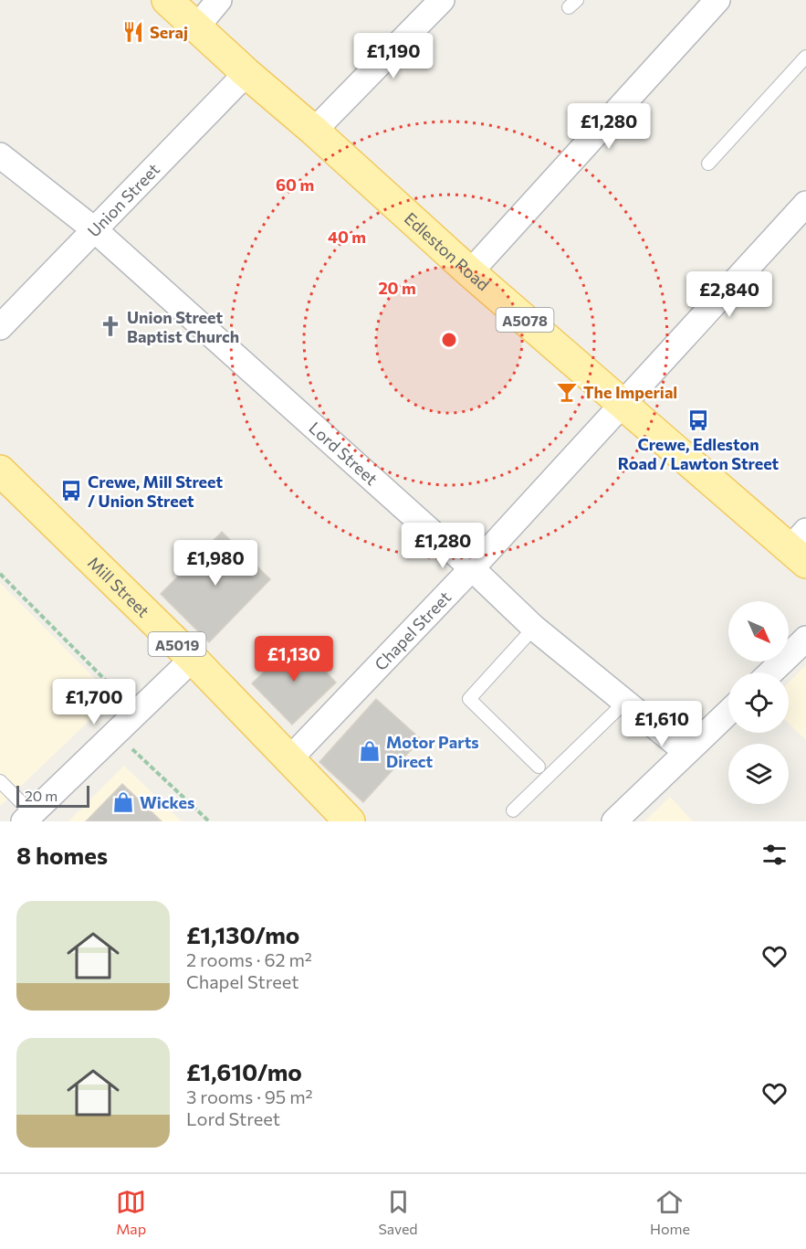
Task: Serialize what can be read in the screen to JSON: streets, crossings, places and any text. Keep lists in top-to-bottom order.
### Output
{
  "streets": {
    "main road": [
      "Edleston Road",
      "A5078",
      "Mill Street",
      "A5019"
    ],
    "street": ["Union Street", "Lord Street", "Chapel Street"]
  },
  "crossings": [
    ["Union Street", "Edleston Road"],
    ["Union Street", "Lord Street"],
    ["Edleston Road", "Chapel Street"],
    ["Lord Street", "Chapel Street"],
    ["Mill Street", "Chapel Street"]
  ],
  "places": {
    "restaurant": ["Seraj"],
    "church": ["Union Street Baptist Church"],
    "bar": ["The Imperial"],
    "bus stop": ["Crewe, Edleston Road / Lawton Street", "Crewe, Mill Street / Union Street"],
    "shop": ["Motor Parts Direct", "Wickes"]
  },
  "scale_bar": "20 m",
  "north": "bottom right",
  "page": {
    "price": [
      "£1,190",
      "£1,280",
      "£2,840",
      "£1,280",
      "£1,980",
      "£1,130",
      "£1,700",
      "£1,610"
    ],
    "scale": "20 m",
    "heading": "8 homes",
    "list": [
      {
        "name": "£1,130/mo",
        "note": "2 rooms · 62 m² · Chapel Street"
      },
      {
        "name": "£1,610/mo",
        "note": "3 rooms · 95 m² · Lord Street"
      }
    ],
    "tabs": ["Map", "Saved", "Home"]
  },
  "rings": ["60 m", "40 m", "20 m"]
}
